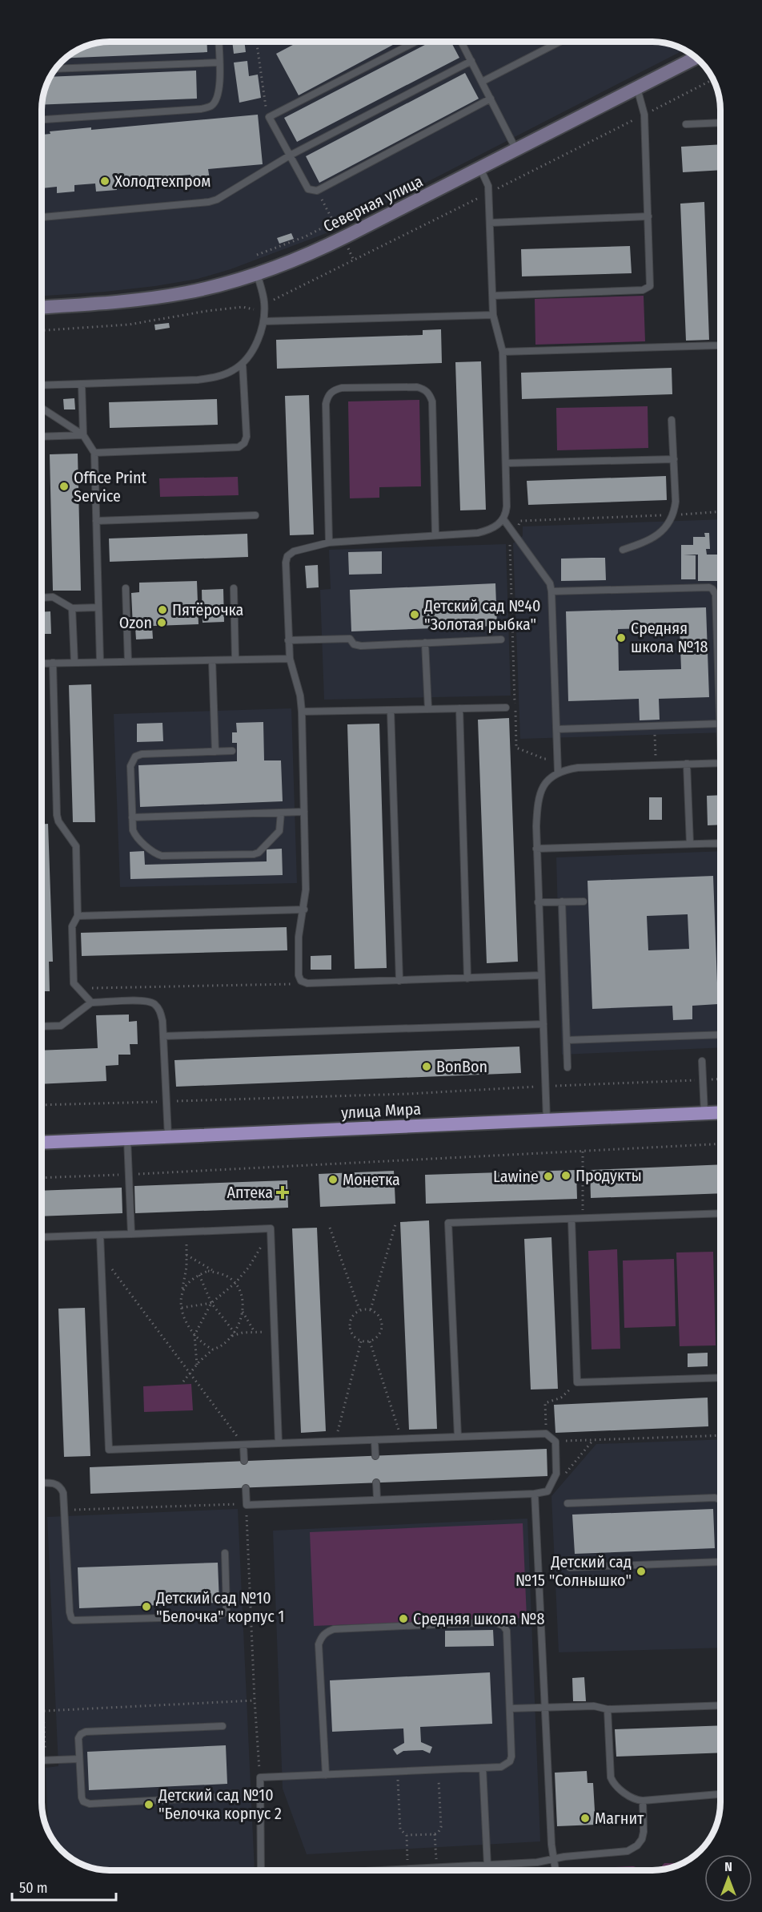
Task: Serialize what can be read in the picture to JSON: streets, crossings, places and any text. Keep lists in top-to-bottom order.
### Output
{
  "streets": {
    "main road": ["Северная улица", "улица Мира"]
  },
  "places": {
    "other": [
      "Холодтехпром",
      "Office Print Service",
      "Пятёрочка",
      "Детский сад №40 \"Золотая рыбка\"",
      "Ozon",
      "Средняя школа №18",
      "BonBon",
      "Продукты",
      "Lawine",
      "Монетка",
      "Детский сад №15 \"Солнышко\"",
      "Детский сад №10 \"Белочка\" корпус 1",
      "Средняя школа №8",
      "Детский сад №10 \"Белочка корпус 2",
      "Магнит"
    ],
    "health": ["Аптека"]
  },
  "scale_bar": "50 m",
  "north": "top"
}
